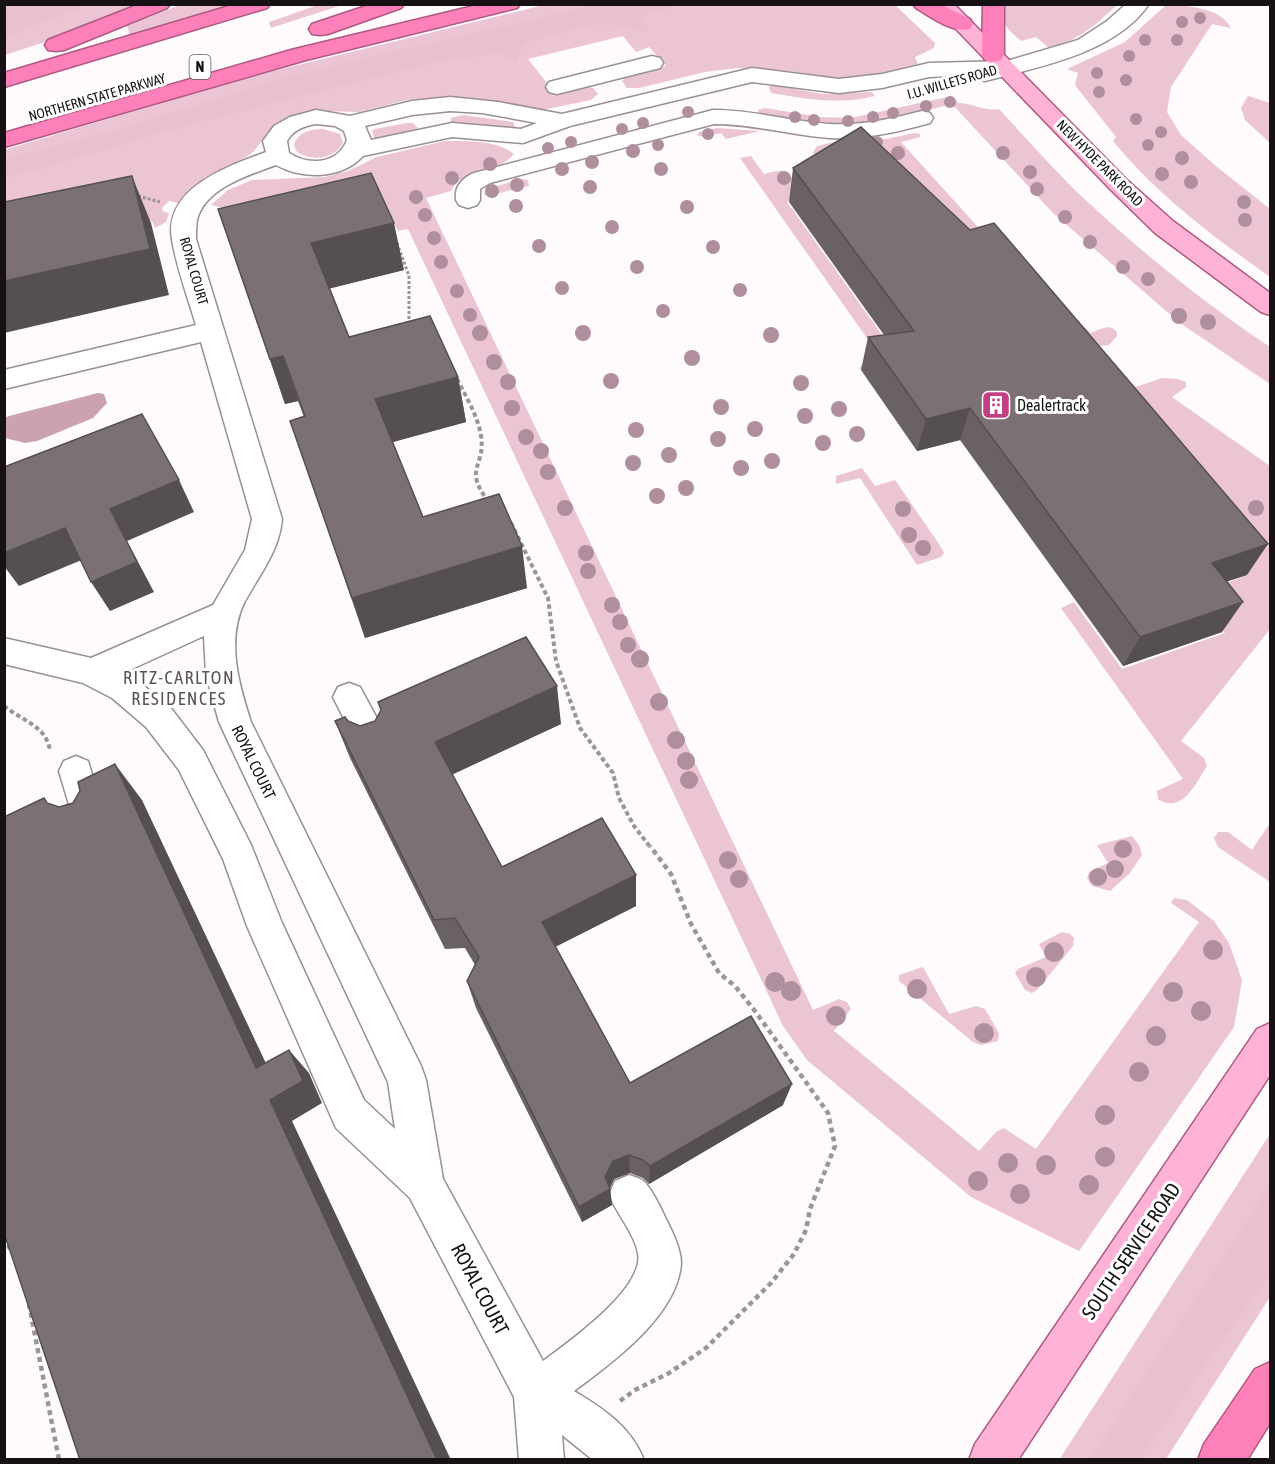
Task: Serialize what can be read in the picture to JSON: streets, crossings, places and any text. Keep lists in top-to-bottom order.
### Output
{
  "streets": {
    "highway": ["N", "NORTHERN STATE PARKWAY"],
    "main road": ["NEW HYDE PARK ROAD", "SOUTH SERVICE ROAD"],
    "street": ["I.U. WILLETS ROAD", "ROYAL COURT"]
  },
  "crossings": [
    ["I.U. WILLETS ROAD", "NEW HYDE PARK ROAD"]
  ],
  "districts": ["RITZ-CARLTON RESIDENCES"],
  "places": {
    "building": ["Dealertrack"]
  }
}
